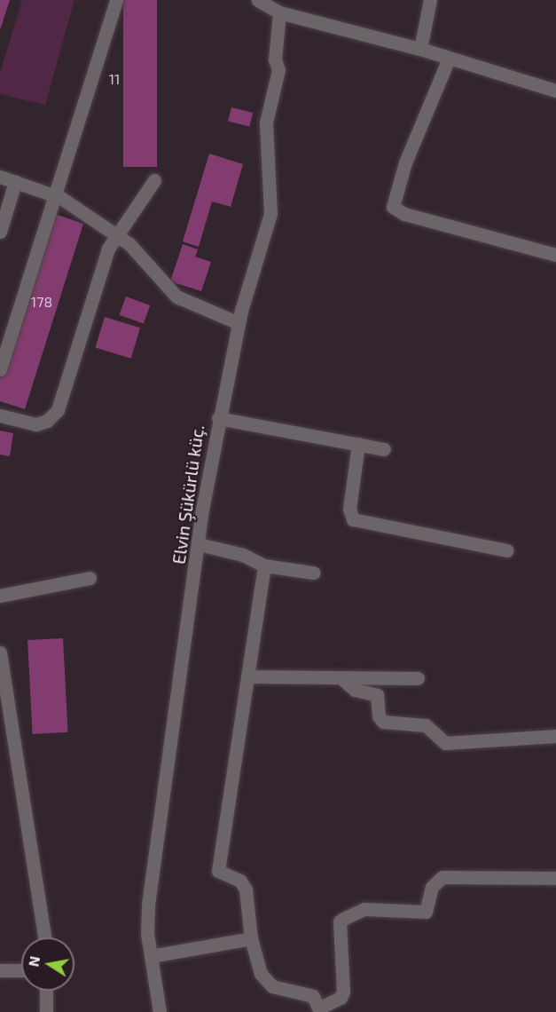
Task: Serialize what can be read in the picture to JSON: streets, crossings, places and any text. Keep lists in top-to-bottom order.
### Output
{
  "streets": {
    "street": ["Elvin Şükürlü küç."]
  },
  "house_numbers": ["11", "178"],
  "north": "left"
}
